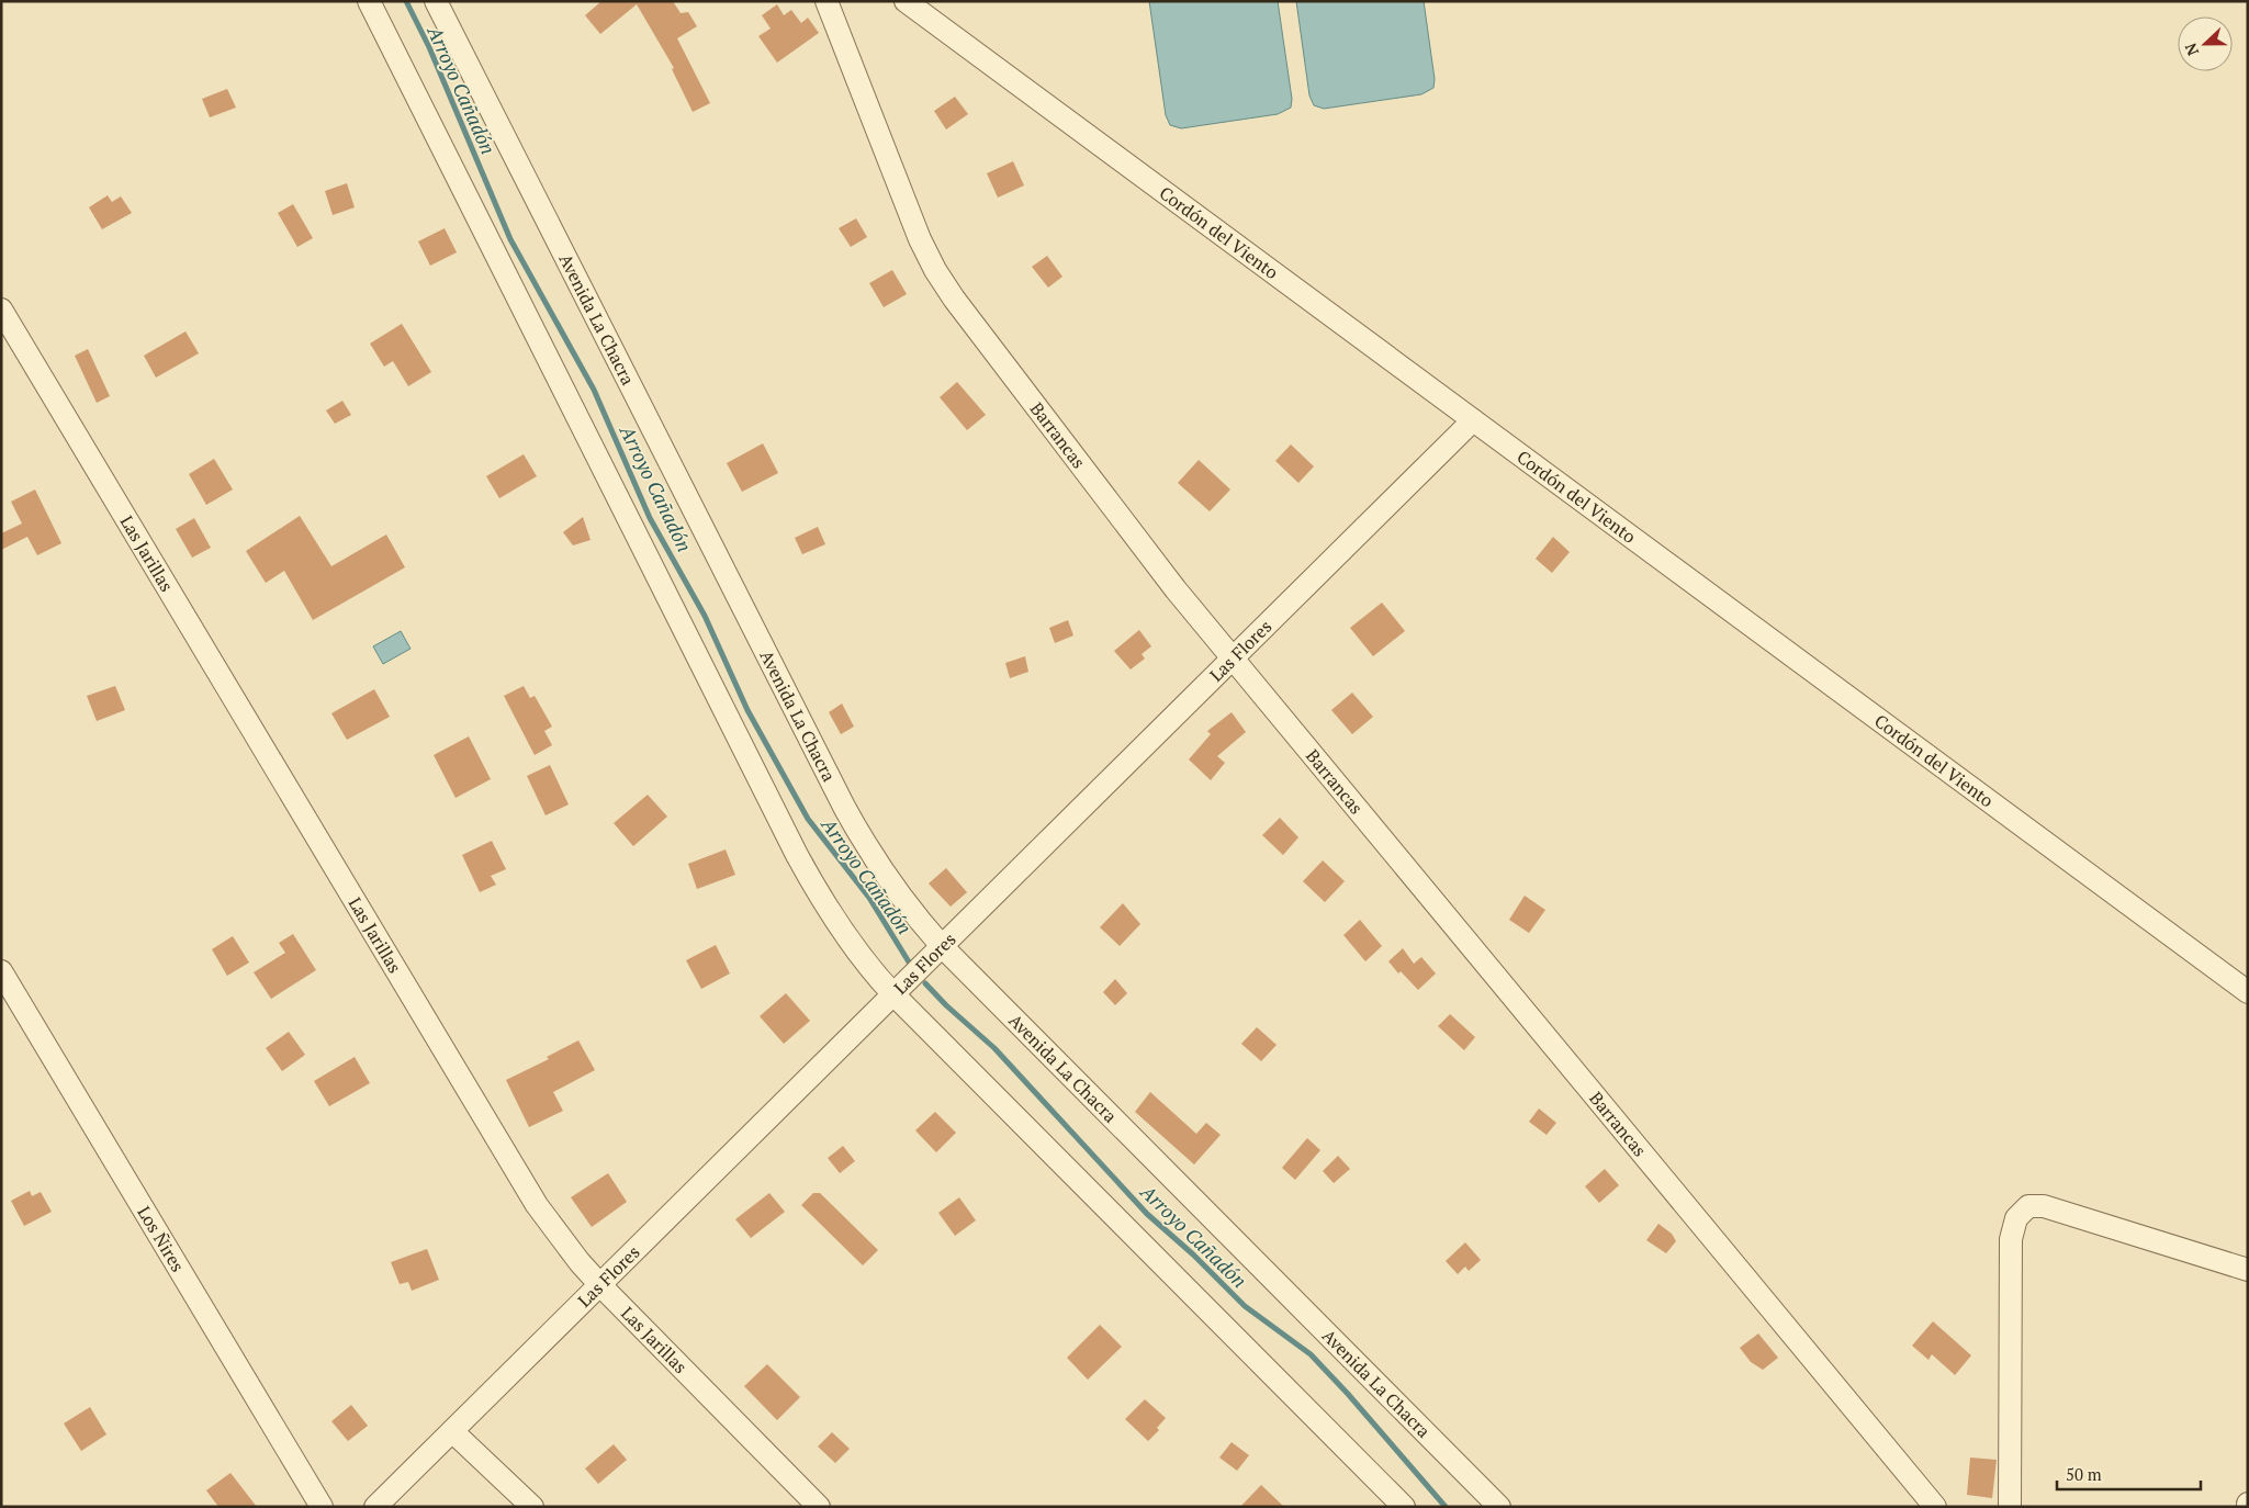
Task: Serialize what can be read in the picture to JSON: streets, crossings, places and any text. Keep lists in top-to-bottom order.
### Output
{
  "streets": {
    "street": [
      "Cordón del Viento",
      "Avenida La Chacra",
      "Barrancas",
      "Las Jarillas",
      "Las Flores",
      "Los Ñires"
    ]
  },
  "crossings": [
    ["Cordón del Viento", "Las Flores"],
    ["Avenida La Chacra", "Las Flores"],
    ["Barrancas", "Las Flores"],
    ["Las Jarillas", "Las Flores"]
  ],
  "water": ["Arroyo Cañadón"],
  "scale_bar": "50 m",
  "north": "left"
}
